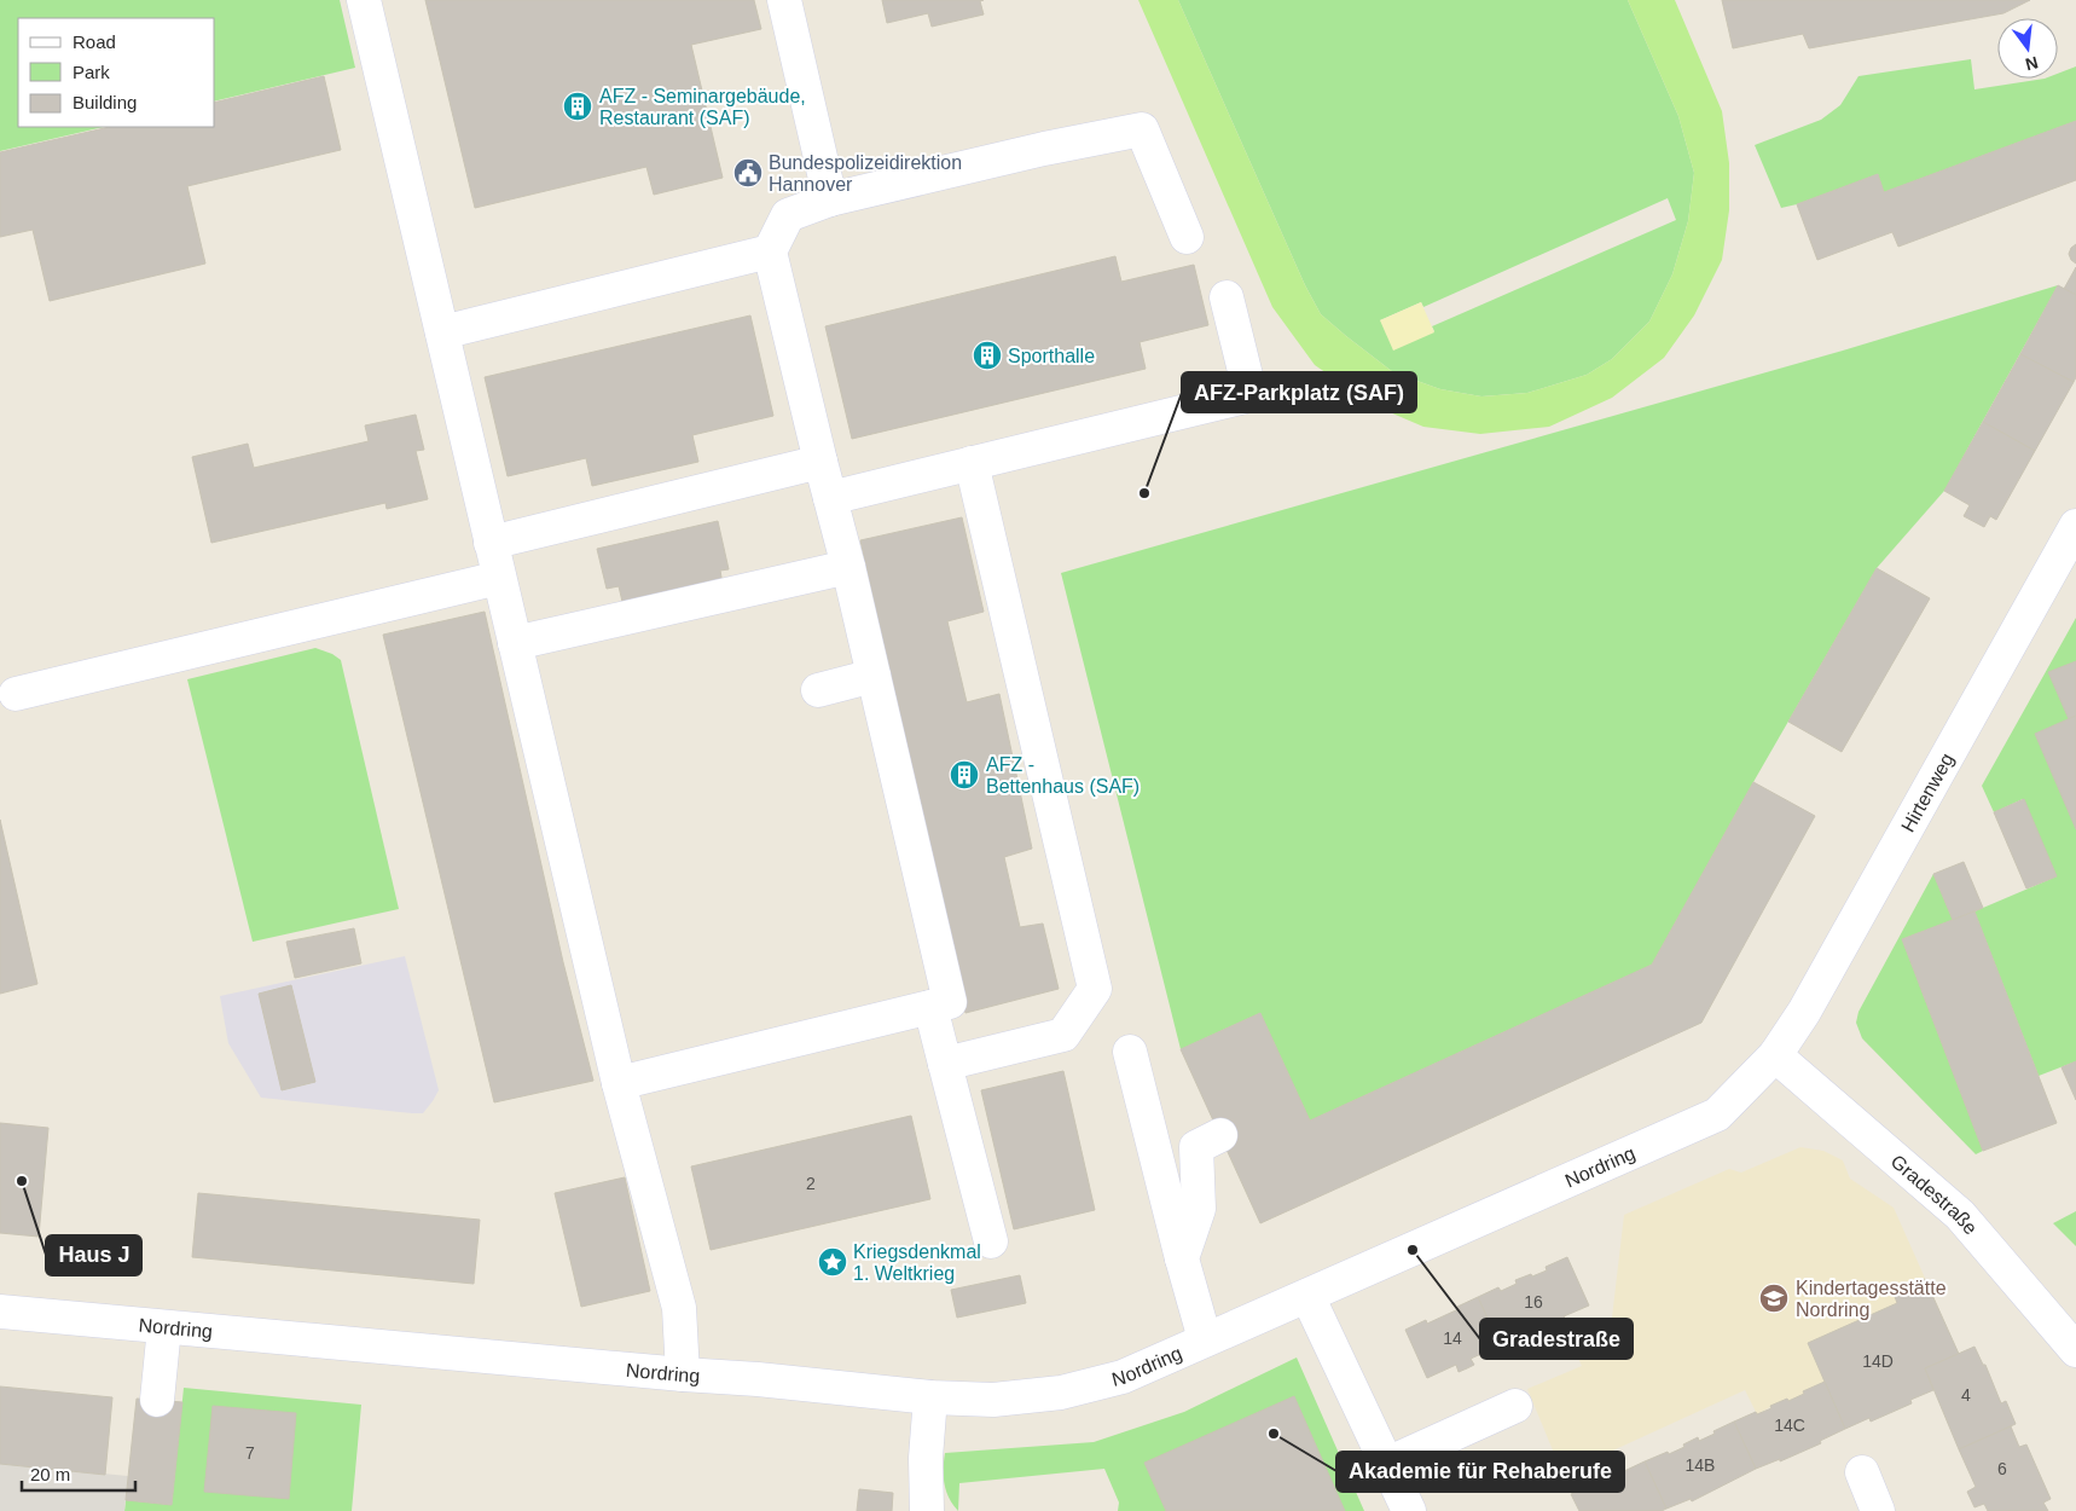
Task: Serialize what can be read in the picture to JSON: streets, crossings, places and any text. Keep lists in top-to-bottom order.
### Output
{
  "streets": {
    "street": ["Hirtenweg", "Nordring", "Gradestraße"]
  },
  "crossings": [
    ["Hirtenweg", "Nordring"],
    ["Hirtenweg", "Gradestraße"],
    ["Nordring", "Gradestraße"]
  ],
  "places": {
    "building": ["AFZ - Seminargebäude, Restaurant (SAF)", "Sporthalle", "AFZ - Bettenhaus (SAF)"],
    "public building": ["Bundespolizeidirektion Hannover"],
    "other": [
      "AFZ-Parkplatz (SAF)",
      "Haus J",
      "Gradestraße",
      "Akademie für Rehaberufe"
    ],
    "place": ["Kriegsdenkmal 1. Weltkrieg"],
    "school or university": ["Kindertagesstätte Nordring"]
  },
  "house_numbers": [
    "2",
    "16",
    "14",
    "14D",
    "4",
    "14C",
    "7",
    "14B",
    "6"
  ],
  "legend": ["Road", "Park", "Building"],
  "scale_bar": "20 m",
  "north": "bottom"
}
